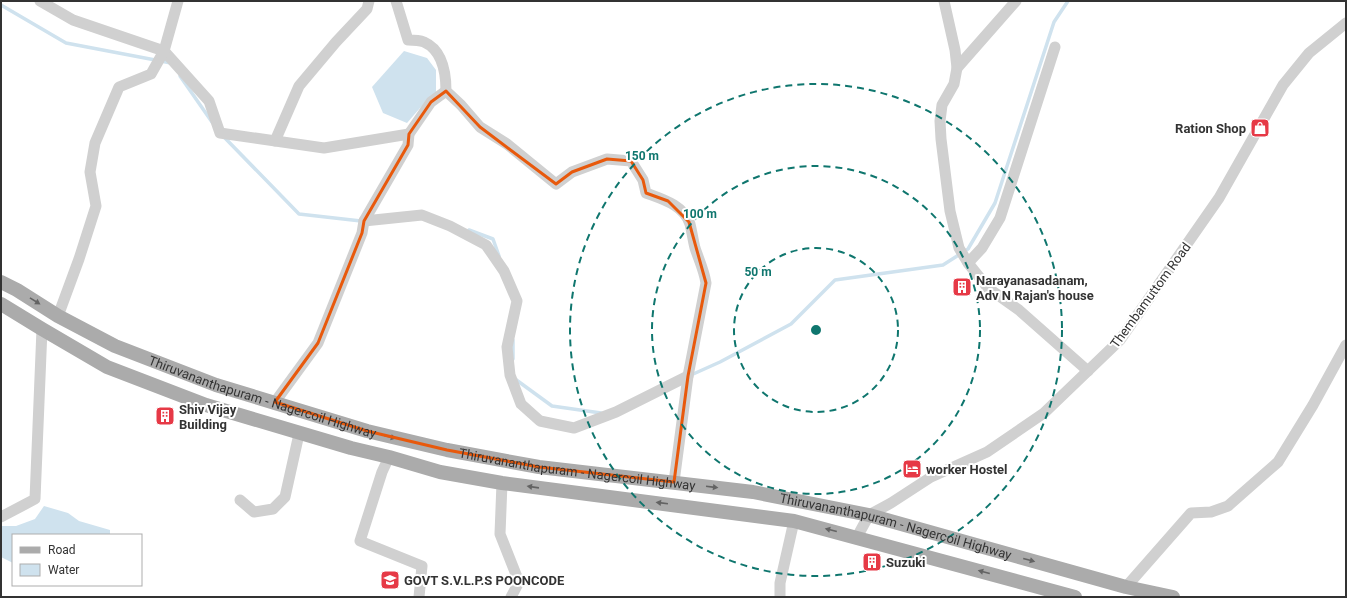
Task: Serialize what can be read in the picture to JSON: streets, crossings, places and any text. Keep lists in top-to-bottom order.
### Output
{
  "streets": {
    "main road": ["Thiruvananthapuram - Nagercoil Highway"],
    "street": ["Thembamuttom Road"]
  },
  "crossings": [
    ["Thembamuttom Road", "Thiruvananthapuram - Nagercoil Highway"]
  ],
  "places": {
    "shop": ["Ration Shop"],
    "building": ["Narayanasadanam, Adv N Rajan's house", "Shiv Vijay Building", "Suzuki"],
    "hotel": ["worker Hostel"],
    "school or university": ["GOVT S.V.L.P.S POONCODE"]
  },
  "legend": ["Road", "Water"],
  "rings": ["150 m", "100 m", "50 m"]
}
